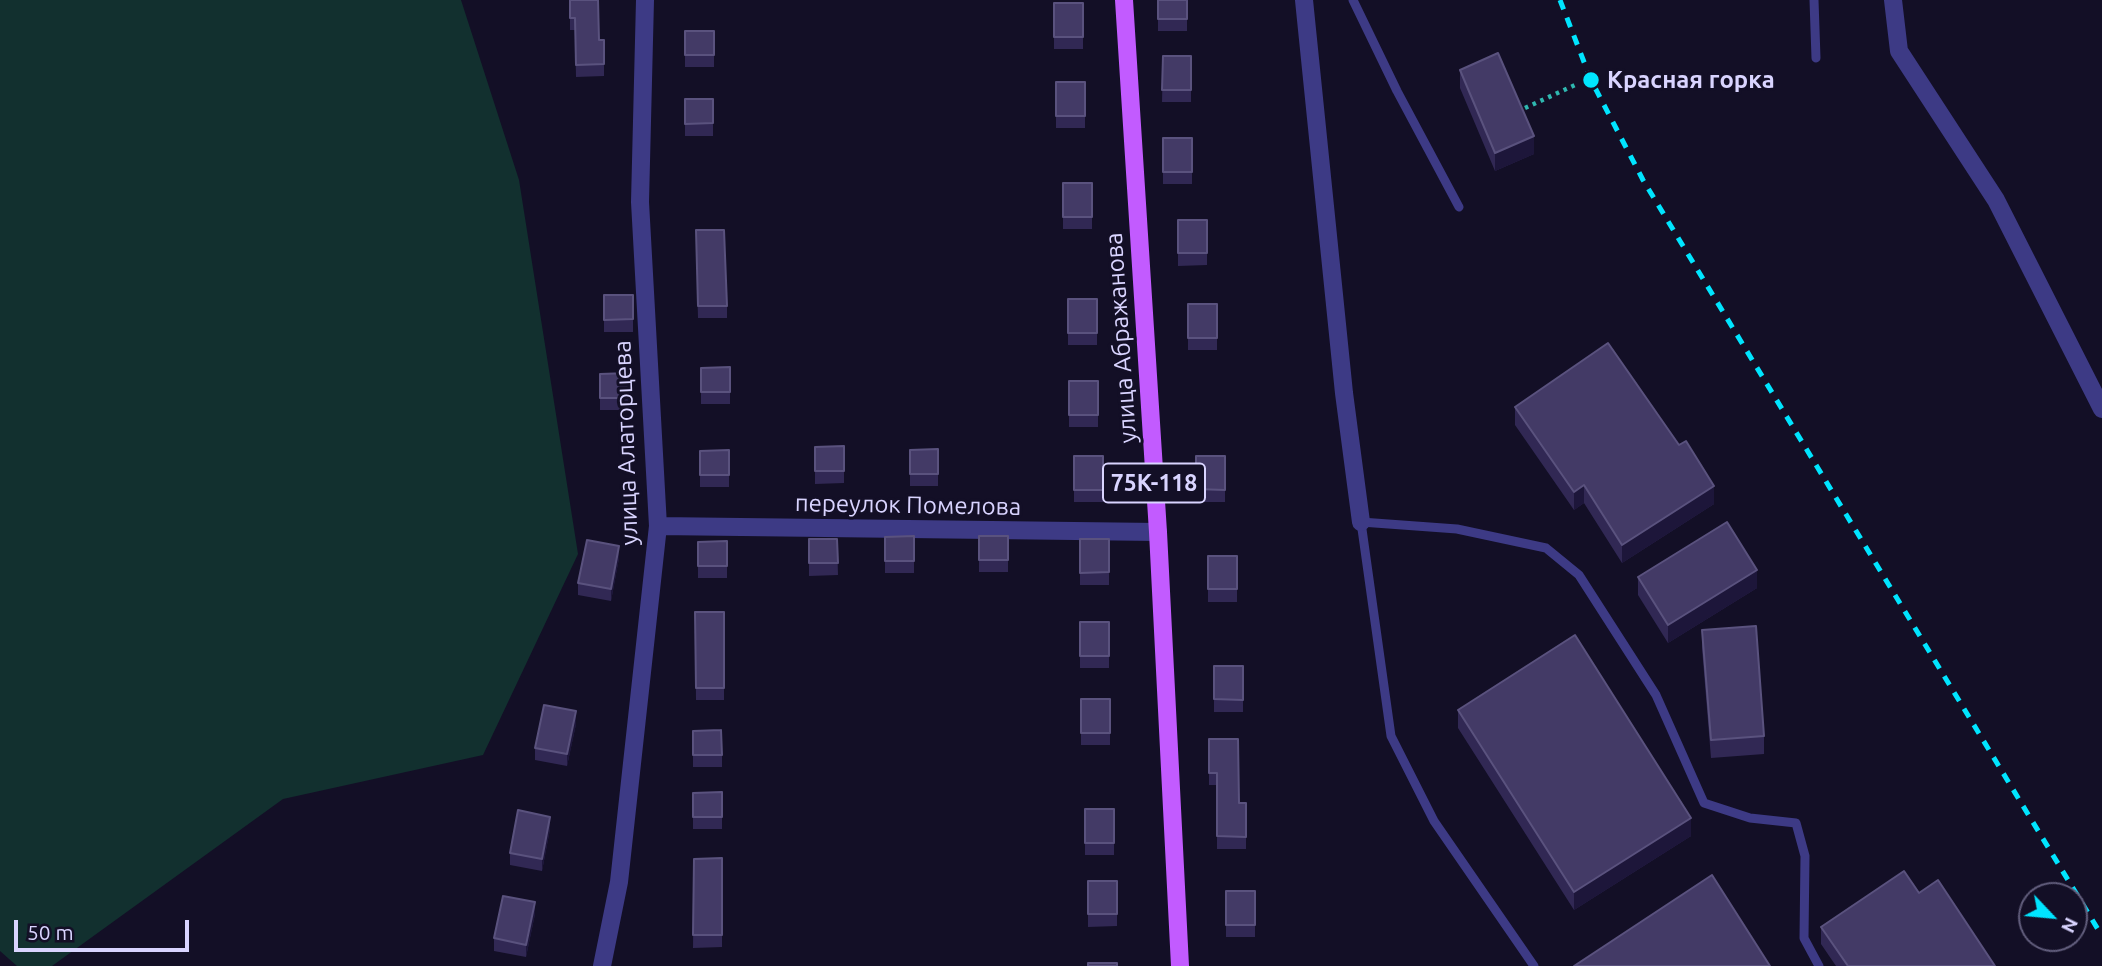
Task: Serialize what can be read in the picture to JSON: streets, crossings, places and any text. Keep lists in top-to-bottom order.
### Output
{
  "streets": {
    "main road": ["улица Абражанова", "75К-118"],
    "street": ["улица Алаторцева", "переулок Помелова"]
  },
  "crossings": [
    ["улица Абражанова", "переулок Помелова"],
    ["улица Алаторцева", "переулок Помелова"]
  ],
  "places": ["Красная горка"],
  "scale_bar": "50 m",
  "north": "bottom right"
}
